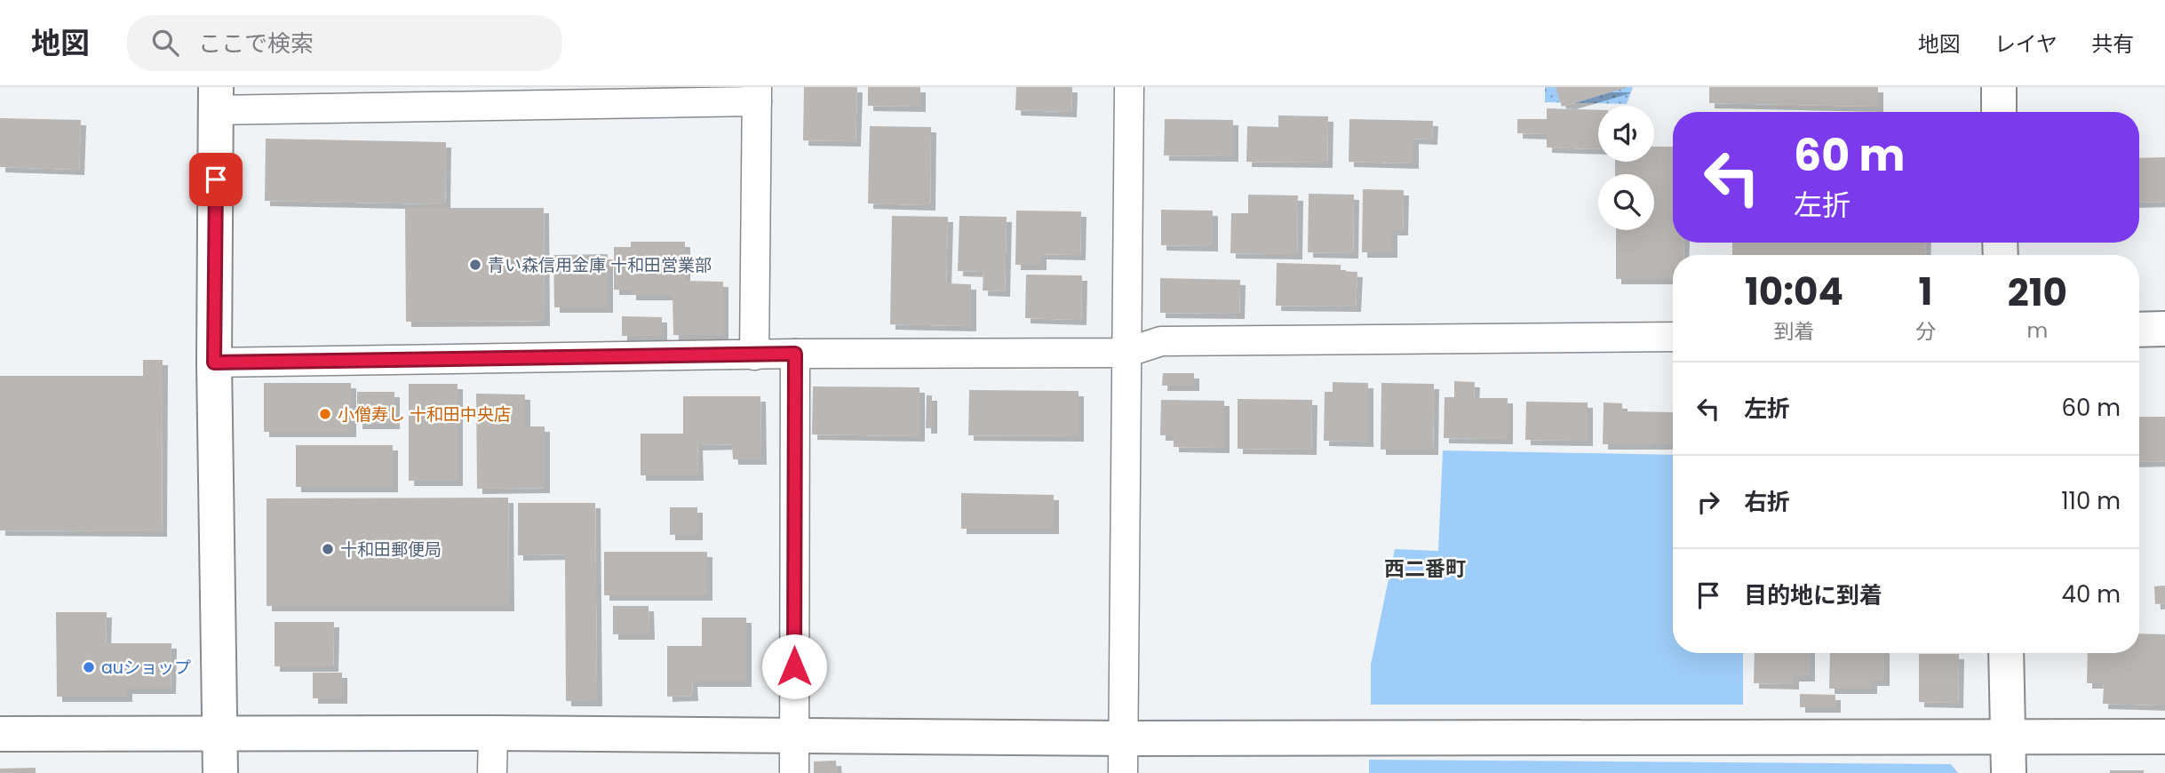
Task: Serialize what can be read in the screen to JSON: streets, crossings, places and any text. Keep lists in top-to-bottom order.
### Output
{
  "districts": ["西二番町"],
  "places": [
    "青い森信用金庫 十和田営業部",
    "小僧寿し 十和田中央店",
    "十和田郵便局",
    "auショップ"
  ],
  "page": {
    "header": "地図",
    "search": "ここで検索",
    "nav": ["地図", "レイヤ", "共有"],
    "turn": ["60 m", "左折"],
    "eta": [
      "10:04",
      "到着",
      "1",
      "分",
      "210",
      "m"
    ],
    "list": [
      {
        "name": "左折",
        "value": "60 m"
      },
      {
        "name": "右折",
        "value": "110 m"
      },
      {
        "name": "目的地に到着",
        "value": "40 m"
      }
    ]
  }
}
